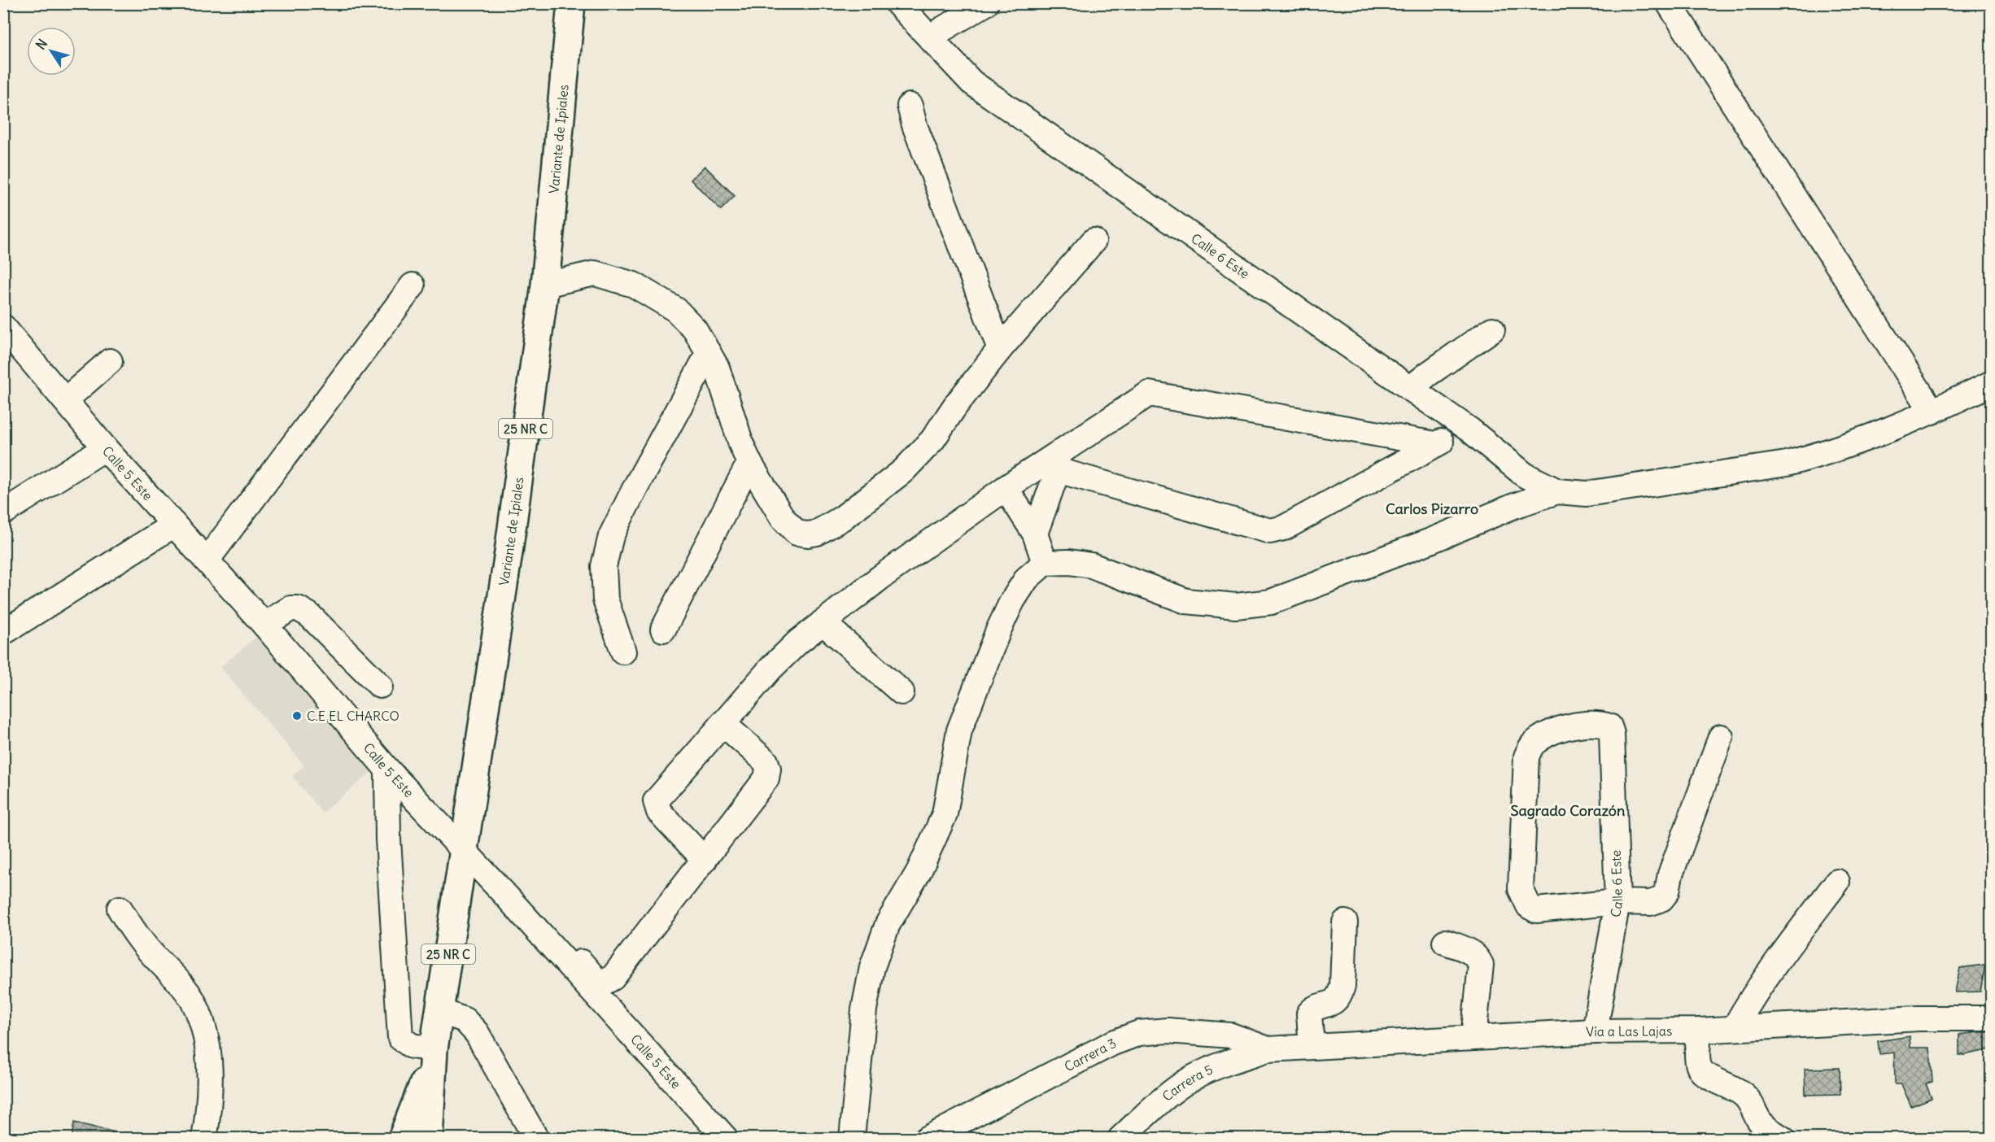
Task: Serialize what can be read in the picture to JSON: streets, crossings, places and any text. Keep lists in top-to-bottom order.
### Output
{
  "streets": {
    "highway": ["Variante de Ipiales", "25 NR C"],
    "street": [
      "Calle 6 Este",
      "Calle 5 Este",
      "Vía a Las Lajas",
      "Carrera 3",
      "Carrera 5"
    ]
  },
  "crossings": [
    ["Variante de Ipiales", "Calle 5 Este"],
    ["Calle 6 Este", "Vía a Las Lajas"],
    ["Vía a Las Lajas", "Carrera 3"],
    ["Vía a Las Lajas", "Carrera 5"],
    ["Carrera 3", "Carrera 5"]
  ],
  "districts": ["Carlos Pizarro", "Sagrado Corazón"],
  "places": ["C.E EL CHARCO"],
  "north": "top left"
}
